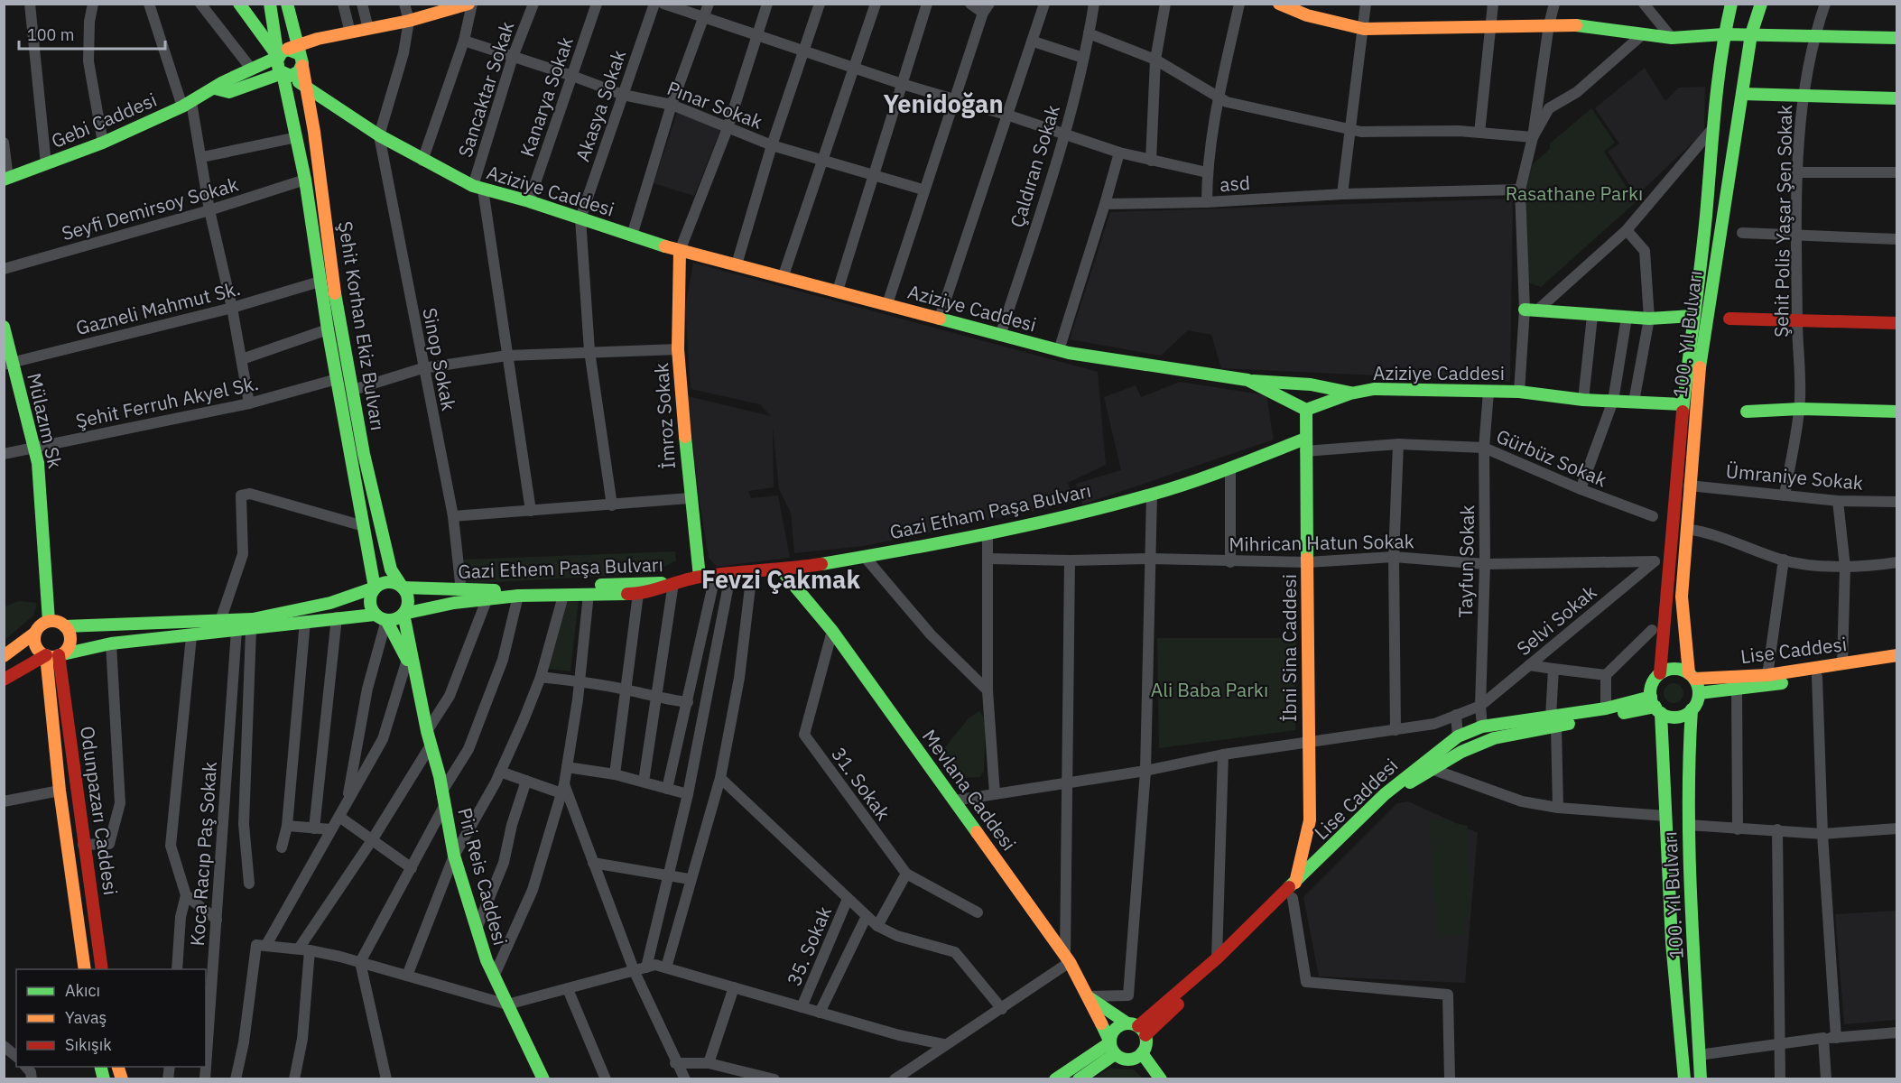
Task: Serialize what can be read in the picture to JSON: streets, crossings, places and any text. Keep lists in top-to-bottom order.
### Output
{
  "streets": {
    "main road": [
      "Gebi Caddesi",
      "Aziziye Caddesi",
      "Şehit Korhan Ekiz Bulvarı",
      "100. Yıl Bulvarı",
      "İmroz Sokak",
      "Mülazım Sk",
      "Gazi Etham Paşa Bulvarı",
      "Gazi Ethem Paşa Bulvarı",
      "İbni Sina Caddesi",
      "Lise Caddesi",
      "Mevlana Caddesi",
      "Odunpazarı Caddesi",
      "Piri Reis Caddesi"
    ],
    "street": [
      "Sancaktar Sokak",
      "Kanarya Sokak",
      "Pınar Sokak",
      "Akasya Sokak",
      "Çaldıran Sokak",
      "asd",
      "Seyfi Demirsoy Sokak",
      "Şehit Polis Yaşar Şen Sokak",
      "Gazneli Mahmut Sk.",
      "Sinop Sokak",
      "Şehit Ferruh Akyel Sk.",
      "Gürbüz Sokak",
      "Ümraniye Sokak",
      "Mihrican Hatun Sokak",
      "Tayfun Sokak",
      "Selvi Sokak",
      "31. Sokak",
      "Koca Racıp Paş Sokak",
      "35. Sokak"
    ]
  },
  "crossings": [
    ["Sancaktar Sokak", "Pınar Sokak"],
    ["Sancaktar Sokak", "Aziziye Caddesi"],
    ["Kanarya Sokak", "Pınar Sokak"],
    ["Kanarya Sokak", "Aziziye Caddesi"],
    ["Pınar Sokak", "Akasya Sokak"],
    ["Akasya Sokak", "Aziziye Caddesi"],
    ["Gebi Caddesi", "Aziziye Caddesi"],
    ["Gebi Caddesi", "Şehit Korhan Ekiz Bulvarı"],
    ["Çaldıran Sokak", "Aziziye Caddesi"],
    ["Aziziye Caddesi", "Şehit Korhan Ekiz Bulvarı"],
    ["Aziziye Caddesi", "100. Yıl Bulvarı"],
    ["Aziziye Caddesi", "Sinop Sokak"],
    ["Aziziye Caddesi", "İmroz Sokak"],
    ["Aziziye Caddesi", "Tayfun Sokak"],
    ["Aziziye Caddesi", "İbni Sina Caddesi"],
    ["Seyfi Demirsoy Sokak", "Şehit Korhan Ekiz Bulvarı"],
    ["Şehit Polis Yaşar Şen Sokak", "Ümraniye Sokak"],
    ["Gazneli Mahmut Sk.", "Şehit Korhan Ekiz Bulvarı"],
    ["Gazneli Mahmut Sk.", "Mülazım Sk"],
    ["Şehit Korhan Ekiz Bulvarı", "Şehit Ferruh Akyel Sk."],
    ["Şehit Korhan Ekiz Bulvarı", "Gazi Ethem Paşa Bulvarı"],
    ["Şehit Korhan Ekiz Bulvarı", "Piri Reis Caddesi"],
    ["100. Yıl Bulvarı", "Ümraniye Sokak"],
    ["100. Yıl Bulvarı", "Lise Caddesi"],
    ["Sinop Sokak", "Gazi Ethem Paşa Bulvarı"],
    ["Şehit Ferruh Akyel Sk.", "Mülazım Sk"],
    ["İmroz Sokak", "Gazi Etham Paşa Bulvarı"],
    ["Mülazım Sk", "Odunpazarı Caddesi"],
    ["Gürbüz Sokak", "Gazi Etham Paşa Bulvarı"],
    ["Gürbüz Sokak", "Tayfun Sokak"],
    ["Gürbüz Sokak", "İbni Sina Caddesi"],
    ["Gazi Etham Paşa Bulvarı", "Gazi Ethem Paşa Bulvarı"],
    ["Gazi Etham Paşa Bulvarı", "İbni Sina Caddesi"],
    ["Gazi Etham Paşa Bulvarı", "Mevlana Caddesi"],
    ["Mihrican Hatun Sokak", "Tayfun Sokak"],
    ["Mihrican Hatun Sokak", "Selvi Sokak"],
    ["Mihrican Hatun Sokak", "İbni Sina Caddesi"],
    ["Tayfun Sokak", "Selvi Sokak"],
    ["Tayfun Sokak", "Lise Caddesi"],
    ["Gazi Ethem Paşa Bulvarı", "Piri Reis Caddesi"],
    ["İbni Sina Caddesi", "Lise Caddesi"],
    ["Lise Caddesi", "Mevlana Caddesi"],
    ["31. Sokak", "Mevlana Caddesi"]
  ],
  "districts": ["Yenidoğan", "Fevzi Çakmak"],
  "parks": ["Rasathane Parkı", "Ali Baba Parkı"],
  "legend": ["Akıcı", "Yavaş", "Sıkışık"],
  "scale_bar": "100 m"
}
